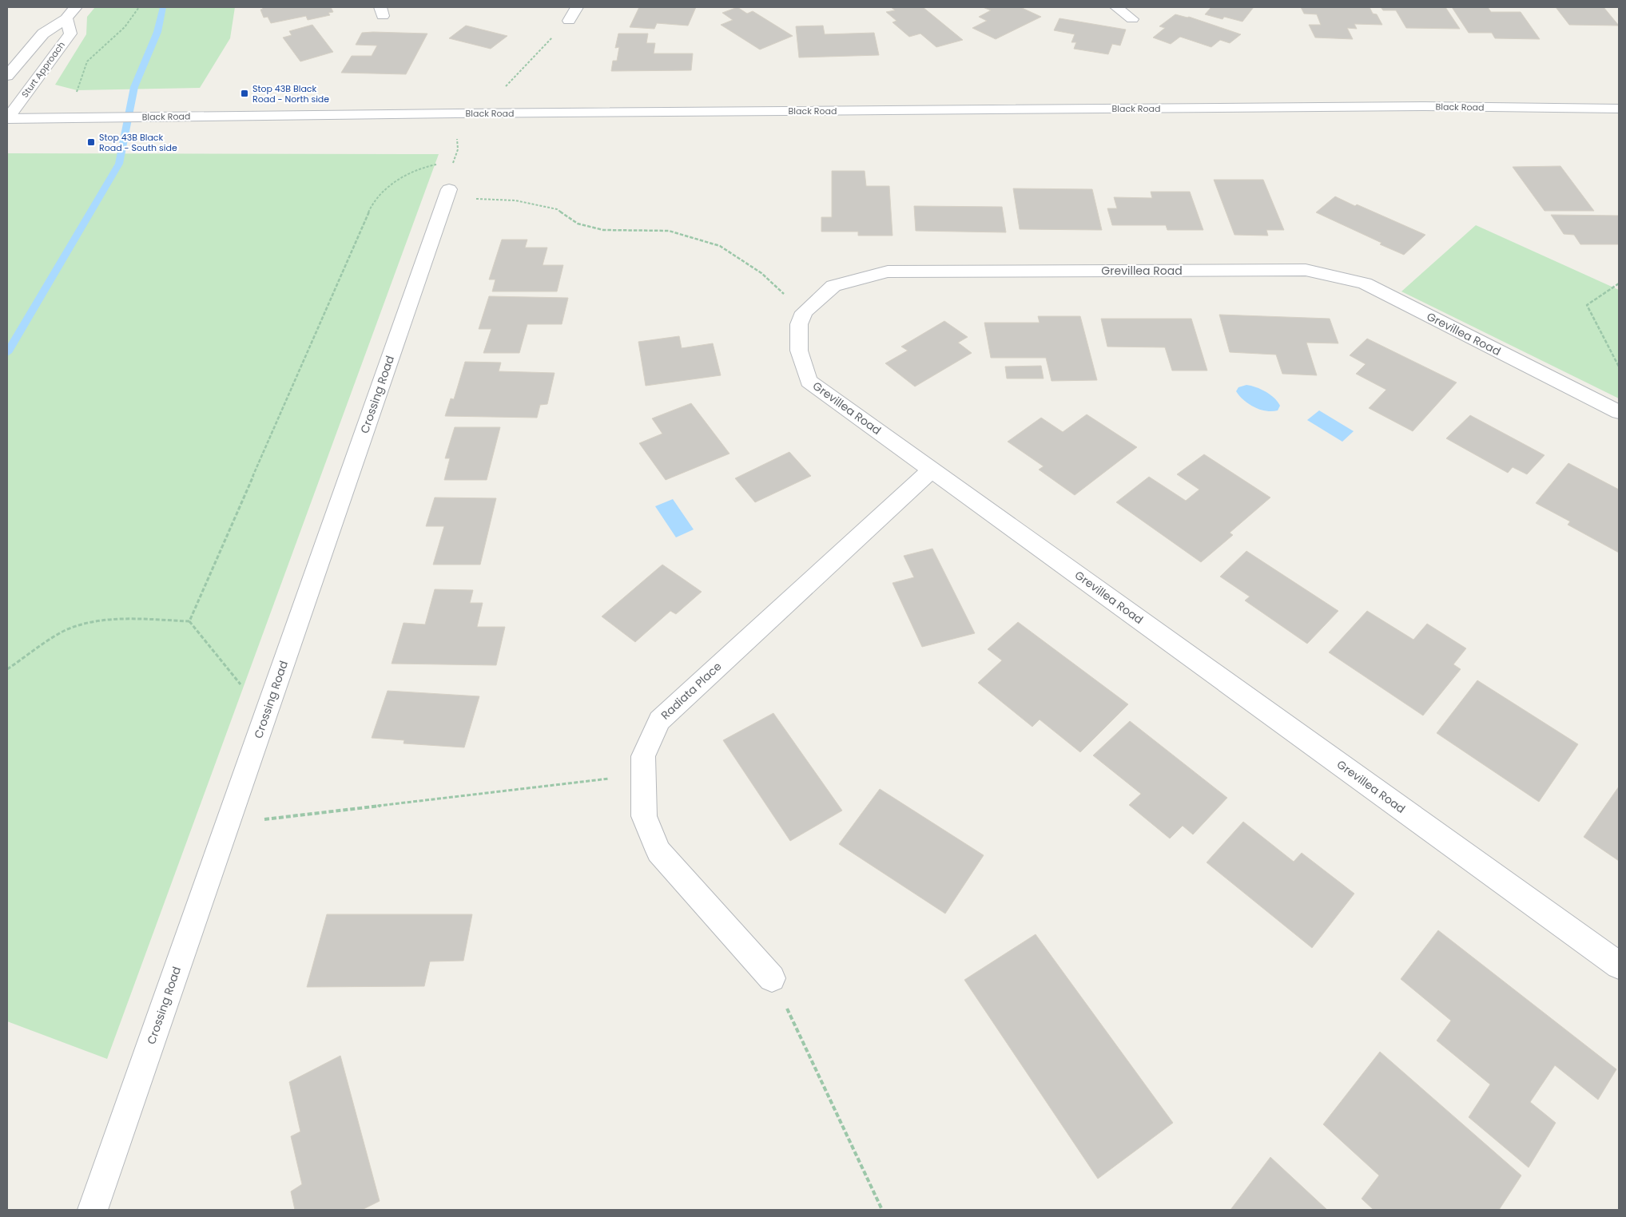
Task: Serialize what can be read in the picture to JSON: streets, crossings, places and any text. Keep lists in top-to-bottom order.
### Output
{
  "streets": {
    "street": [
      "Sturt Approach",
      "Black Road",
      "Grevillea Road",
      "Crossing Road",
      "Radiata Place"
    ]
  },
  "crossings": [
    ["Sturt Approach", "Black Road"],
    ["Grevillea Road", "Radiata Place"]
  ],
  "places": {
    "transit": ["Stop 43B Black Road - North side", "Stop 43B Black Road - South side"]
  }
}
